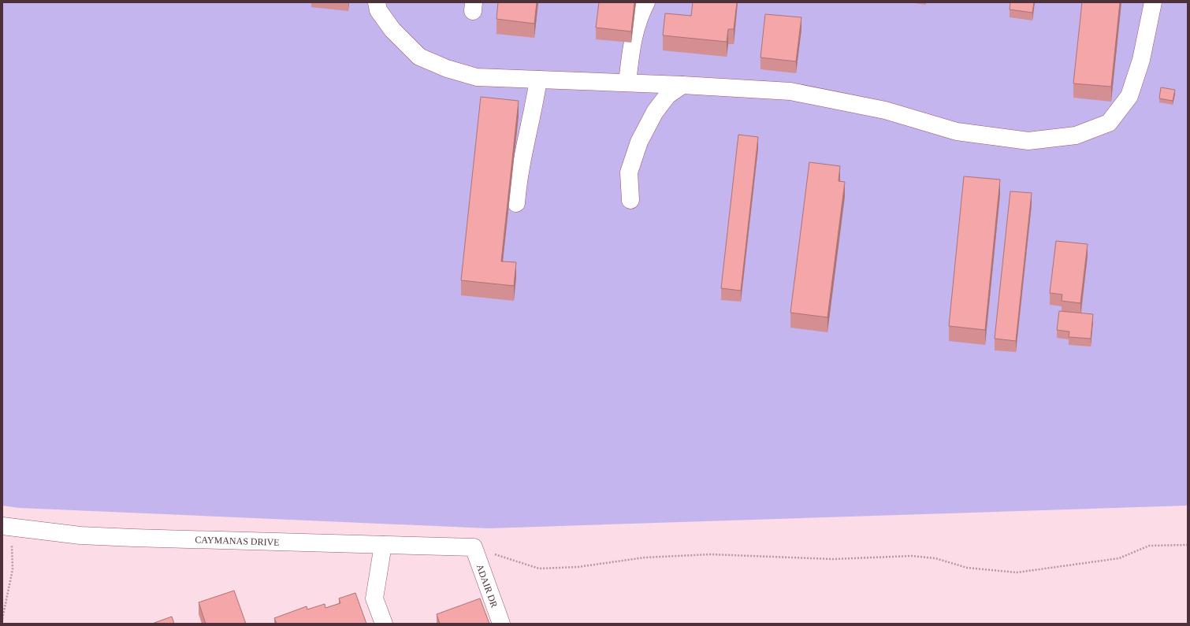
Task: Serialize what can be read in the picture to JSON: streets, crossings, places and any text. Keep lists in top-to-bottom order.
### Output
{
  "streets": {
    "street": ["CAYMANAS DRIVE", "ADAIR DR"]
  },
  "crossings": [
    ["CAYMANAS DRIVE", "ADAIR DR"]
  ]
}
